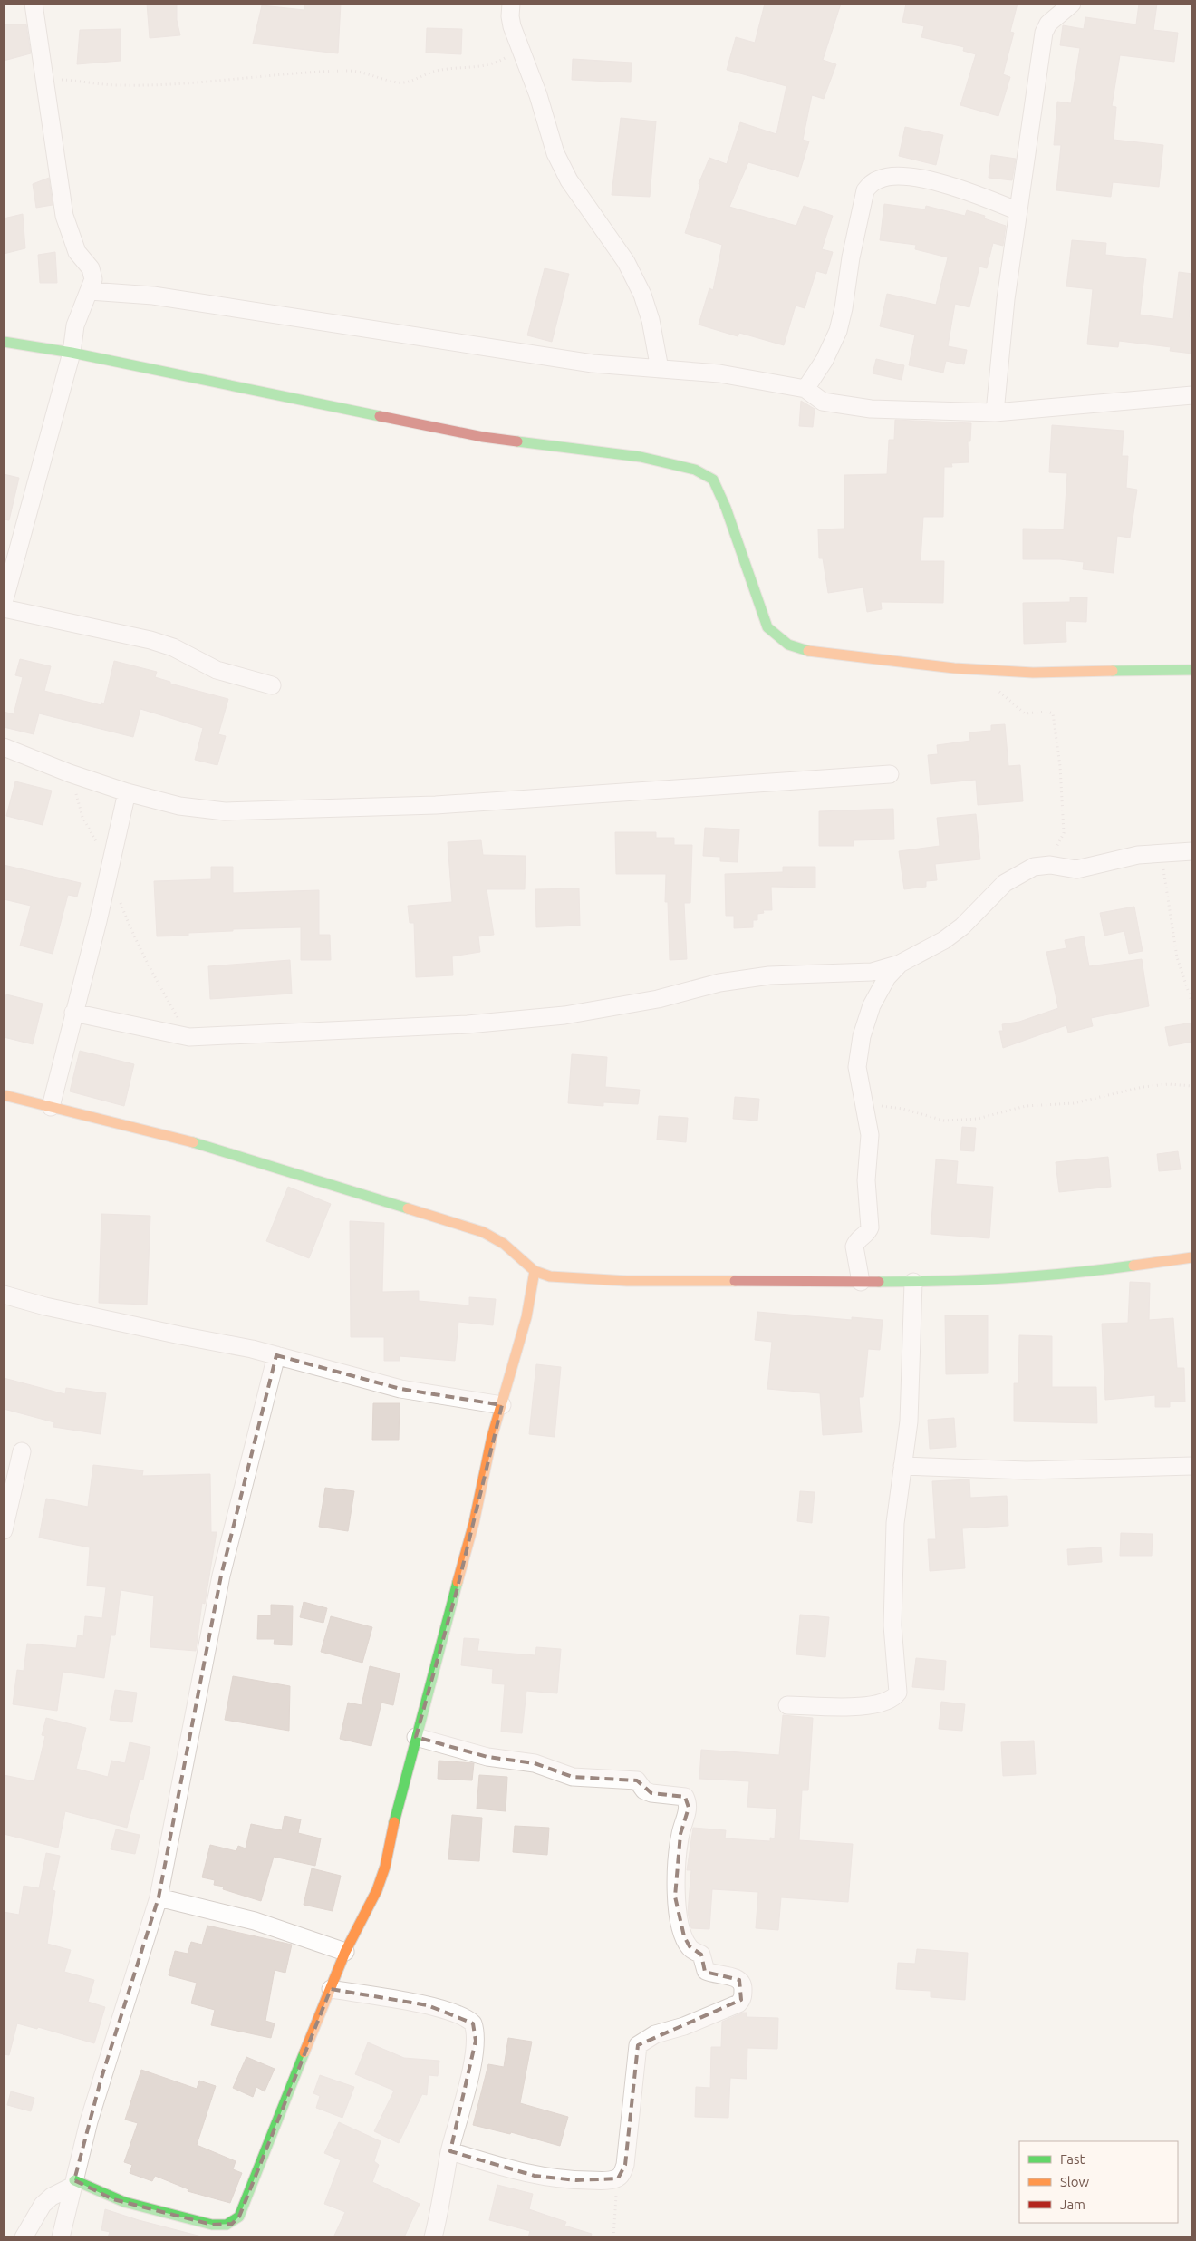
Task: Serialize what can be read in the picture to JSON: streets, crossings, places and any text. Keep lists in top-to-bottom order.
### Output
{
  "legend": ["Fast", "Slow", "Jam"]
}
